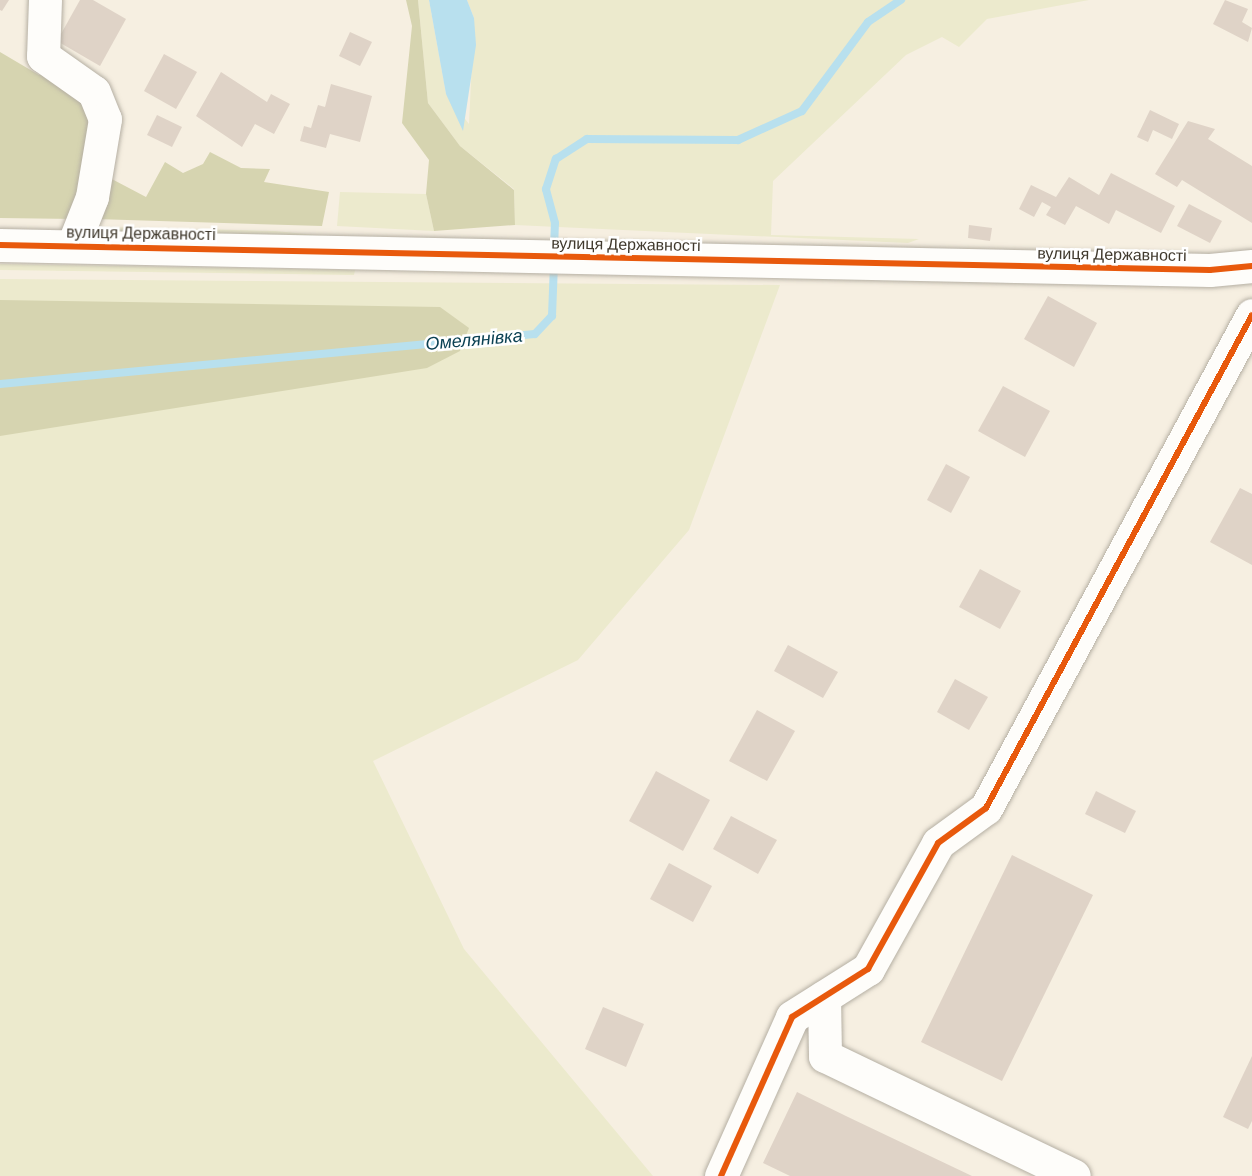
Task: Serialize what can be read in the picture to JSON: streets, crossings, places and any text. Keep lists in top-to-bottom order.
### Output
{
  "streets": {
    "street": ["вулиця Державності"]
  },
  "water": ["Омелянівка"]
}
